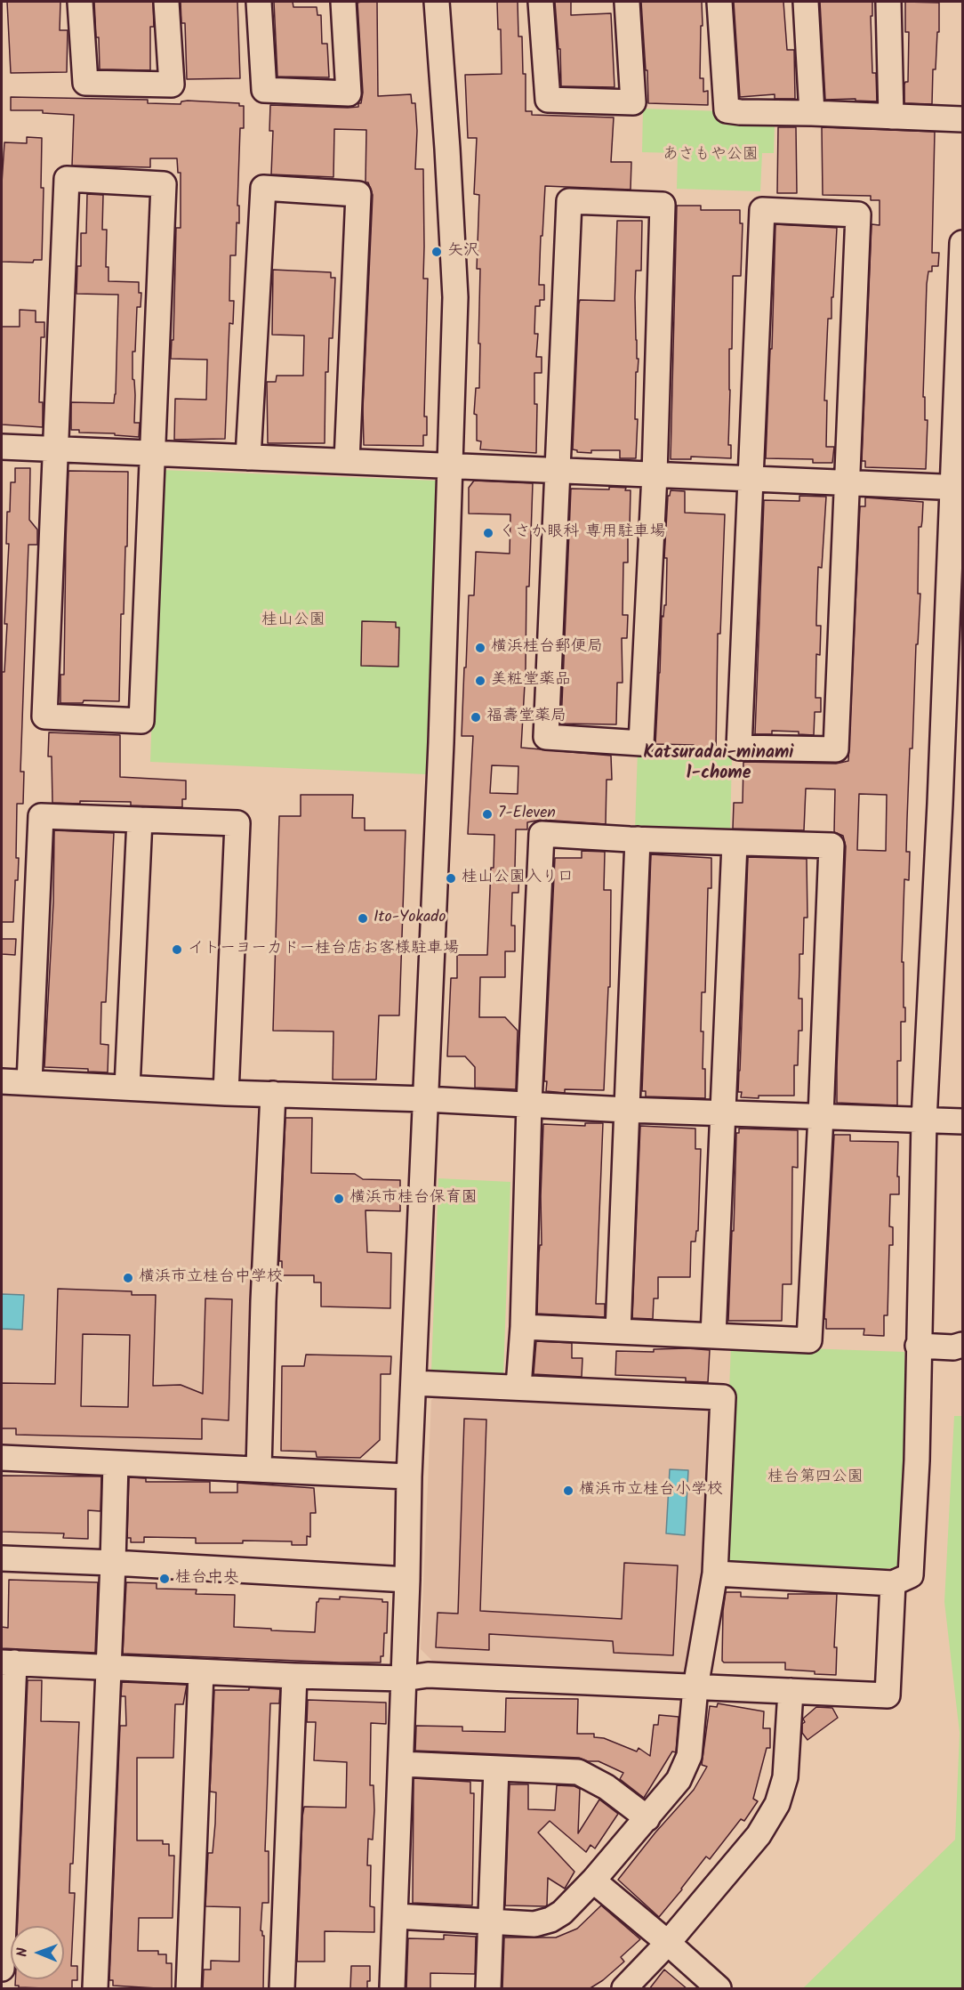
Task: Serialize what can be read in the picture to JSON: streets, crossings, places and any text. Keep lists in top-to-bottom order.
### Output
{
  "districts": ["Katsuradai-minami 1-chome"],
  "parks": ["あさもや公園", "桂山公園", "桂台第四公園"],
  "places": [
    "矢沢",
    "くさか眼科 専用駐車場",
    "横浜桂台郵便局",
    "美粧堂薬品",
    "福壽堂薬局",
    "7-Eleven",
    "桂山公園入り口",
    "Ito-Yokado",
    "イトーヨーカドー桂台店お客様駐車場",
    "横浜市桂台保育園",
    "横浜市立桂台中学校",
    "横浜市立桂台小学校",
    "桂台中央"
  ],
  "north": "left"
}
